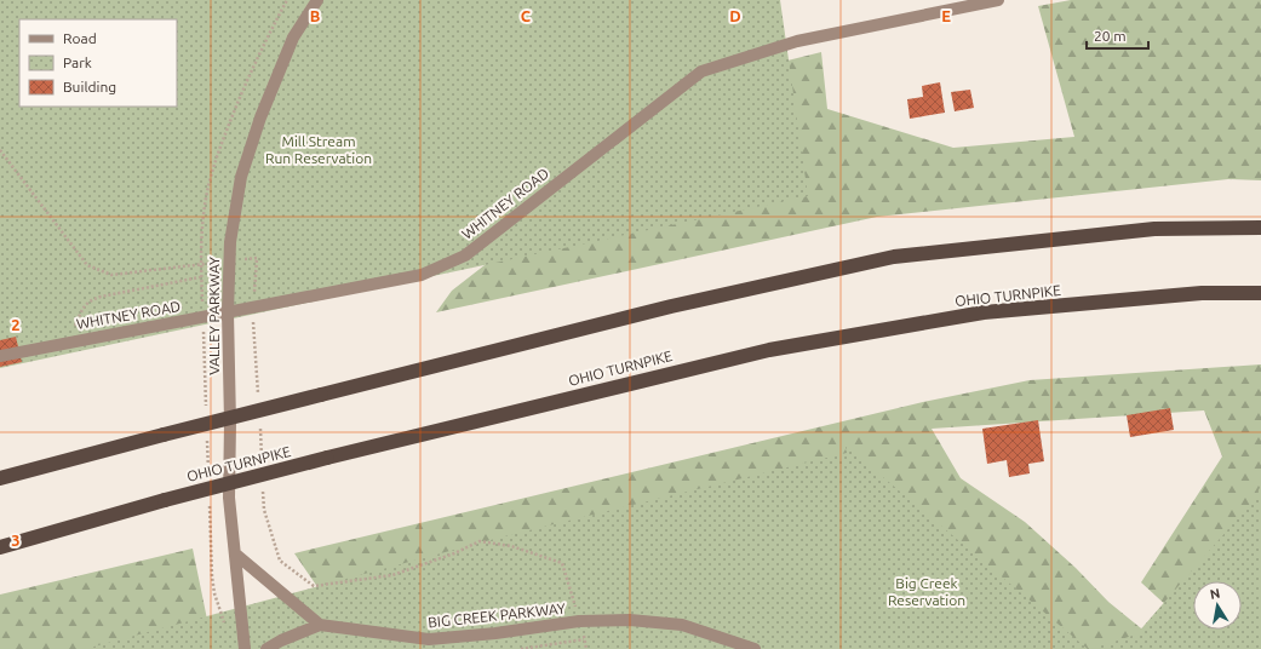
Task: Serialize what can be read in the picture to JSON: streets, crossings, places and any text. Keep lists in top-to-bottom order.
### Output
{
  "streets": {
    "highway": ["OHIO TURNPIKE"],
    "street": ["WHITNEY ROAD", "VALLEY PARKWAY", "BIG CREEK PARKWAY"]
  },
  "crossings": [
    ["WHITNEY ROAD", "VALLEY PARKWAY"]
  ],
  "parks": ["Mill Stream Run Reservation", "Big Creek Reservation"],
  "legend": ["Road", "Park", "Building"],
  "scale_bar": "20 m",
  "north": "top",
  "grid": {
    "columns": [
      "B",
      "C",
      "D",
      "E"
    ],
    "rows": ["2", "3"]
  }
}
